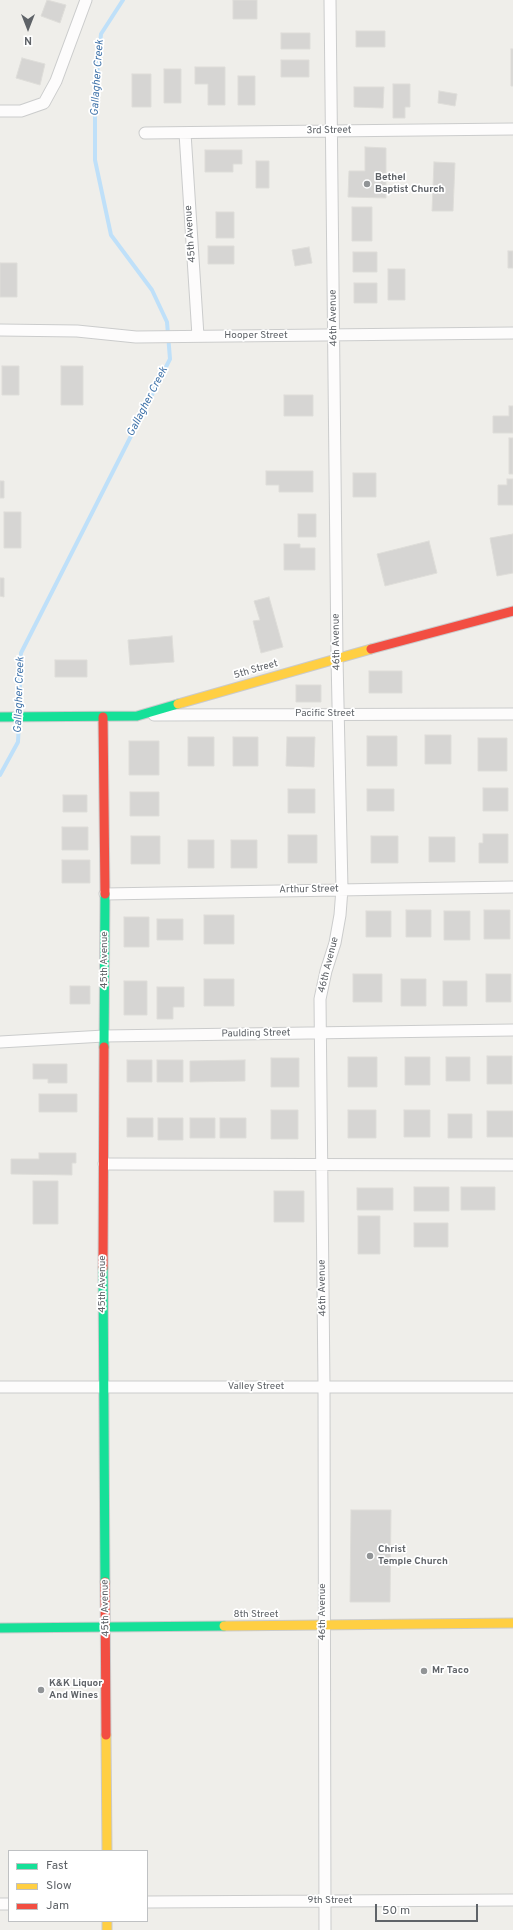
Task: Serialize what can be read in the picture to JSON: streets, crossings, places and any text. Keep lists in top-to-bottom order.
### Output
{
  "streets": {
    "street": [
      "3rd Street",
      "45th Avenue",
      "46th Avenue",
      "Hooper Street",
      "5th Street",
      "Pacific Street",
      "Arthur Street",
      "Paulding Street",
      "Valley Street",
      "8th Street",
      "9th Street"
    ]
  },
  "crossings": [
    ["3rd Street", "45th Avenue"],
    ["3rd Street", "46th Avenue"],
    ["45th Avenue", "Hooper Street"],
    ["45th Avenue", "5th Street"],
    ["45th Avenue", "Arthur Street"],
    ["45th Avenue", "Paulding Street"],
    ["45th Avenue", "Valley Street"],
    ["45th Avenue", "8th Street"],
    ["46th Avenue", "Hooper Street"],
    ["46th Avenue", "5th Street"],
    ["46th Avenue", "Pacific Street"],
    ["46th Avenue", "Arthur Street"],
    ["46th Avenue", "Paulding Street"],
    ["46th Avenue", "Valley Street"],
    ["46th Avenue", "8th Street"],
    ["46th Avenue", "9th Street"],
    ["5th Street", "Pacific Street"]
  ],
  "water": ["Gallagher Creek"],
  "places": [
    "Bethel Baptist Church",
    "Christ Temple Church",
    "Mr Taco",
    "K&K Liquor And Wines"
  ],
  "legend": ["Fast", "Slow", "Jam"],
  "scale_bar": "50 m",
  "north": "bottom"
}
